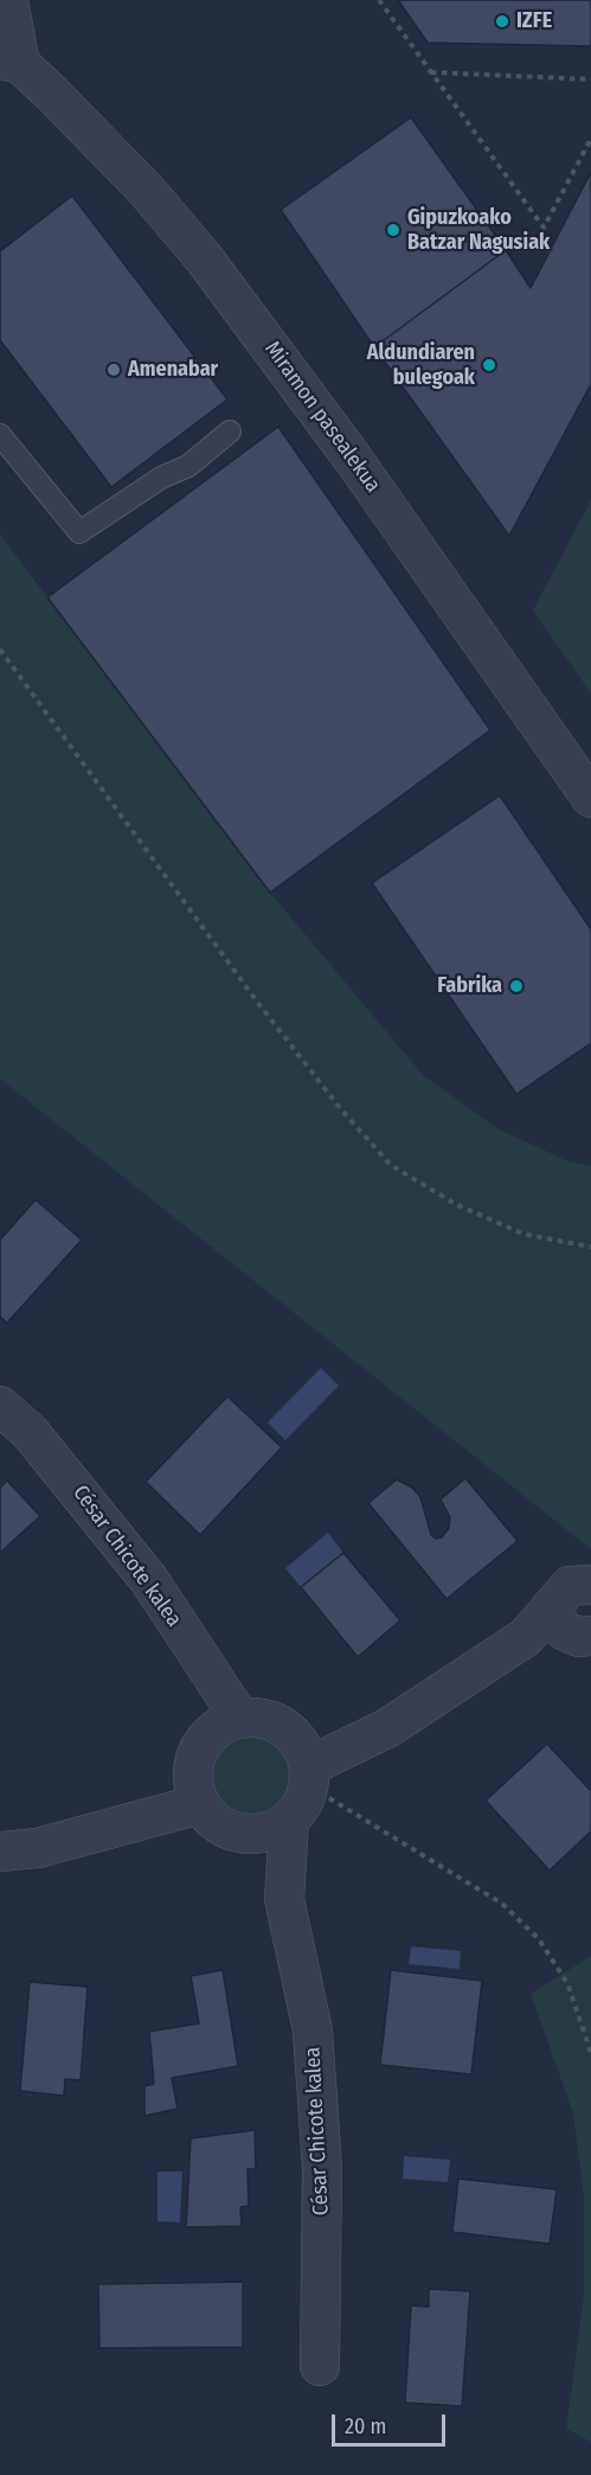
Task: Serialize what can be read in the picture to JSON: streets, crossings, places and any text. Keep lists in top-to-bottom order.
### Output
{
  "streets": {
    "street": ["Miramon pasealekua", "César Chicote kalea"]
  },
  "places": [
    "IZFE",
    "Gipuzkoako Batzar Nagusiak",
    "Aldundiaren bulegoak",
    "Amenabar",
    "Fabrika"
  ],
  "scale_bar": "20 m"
}
